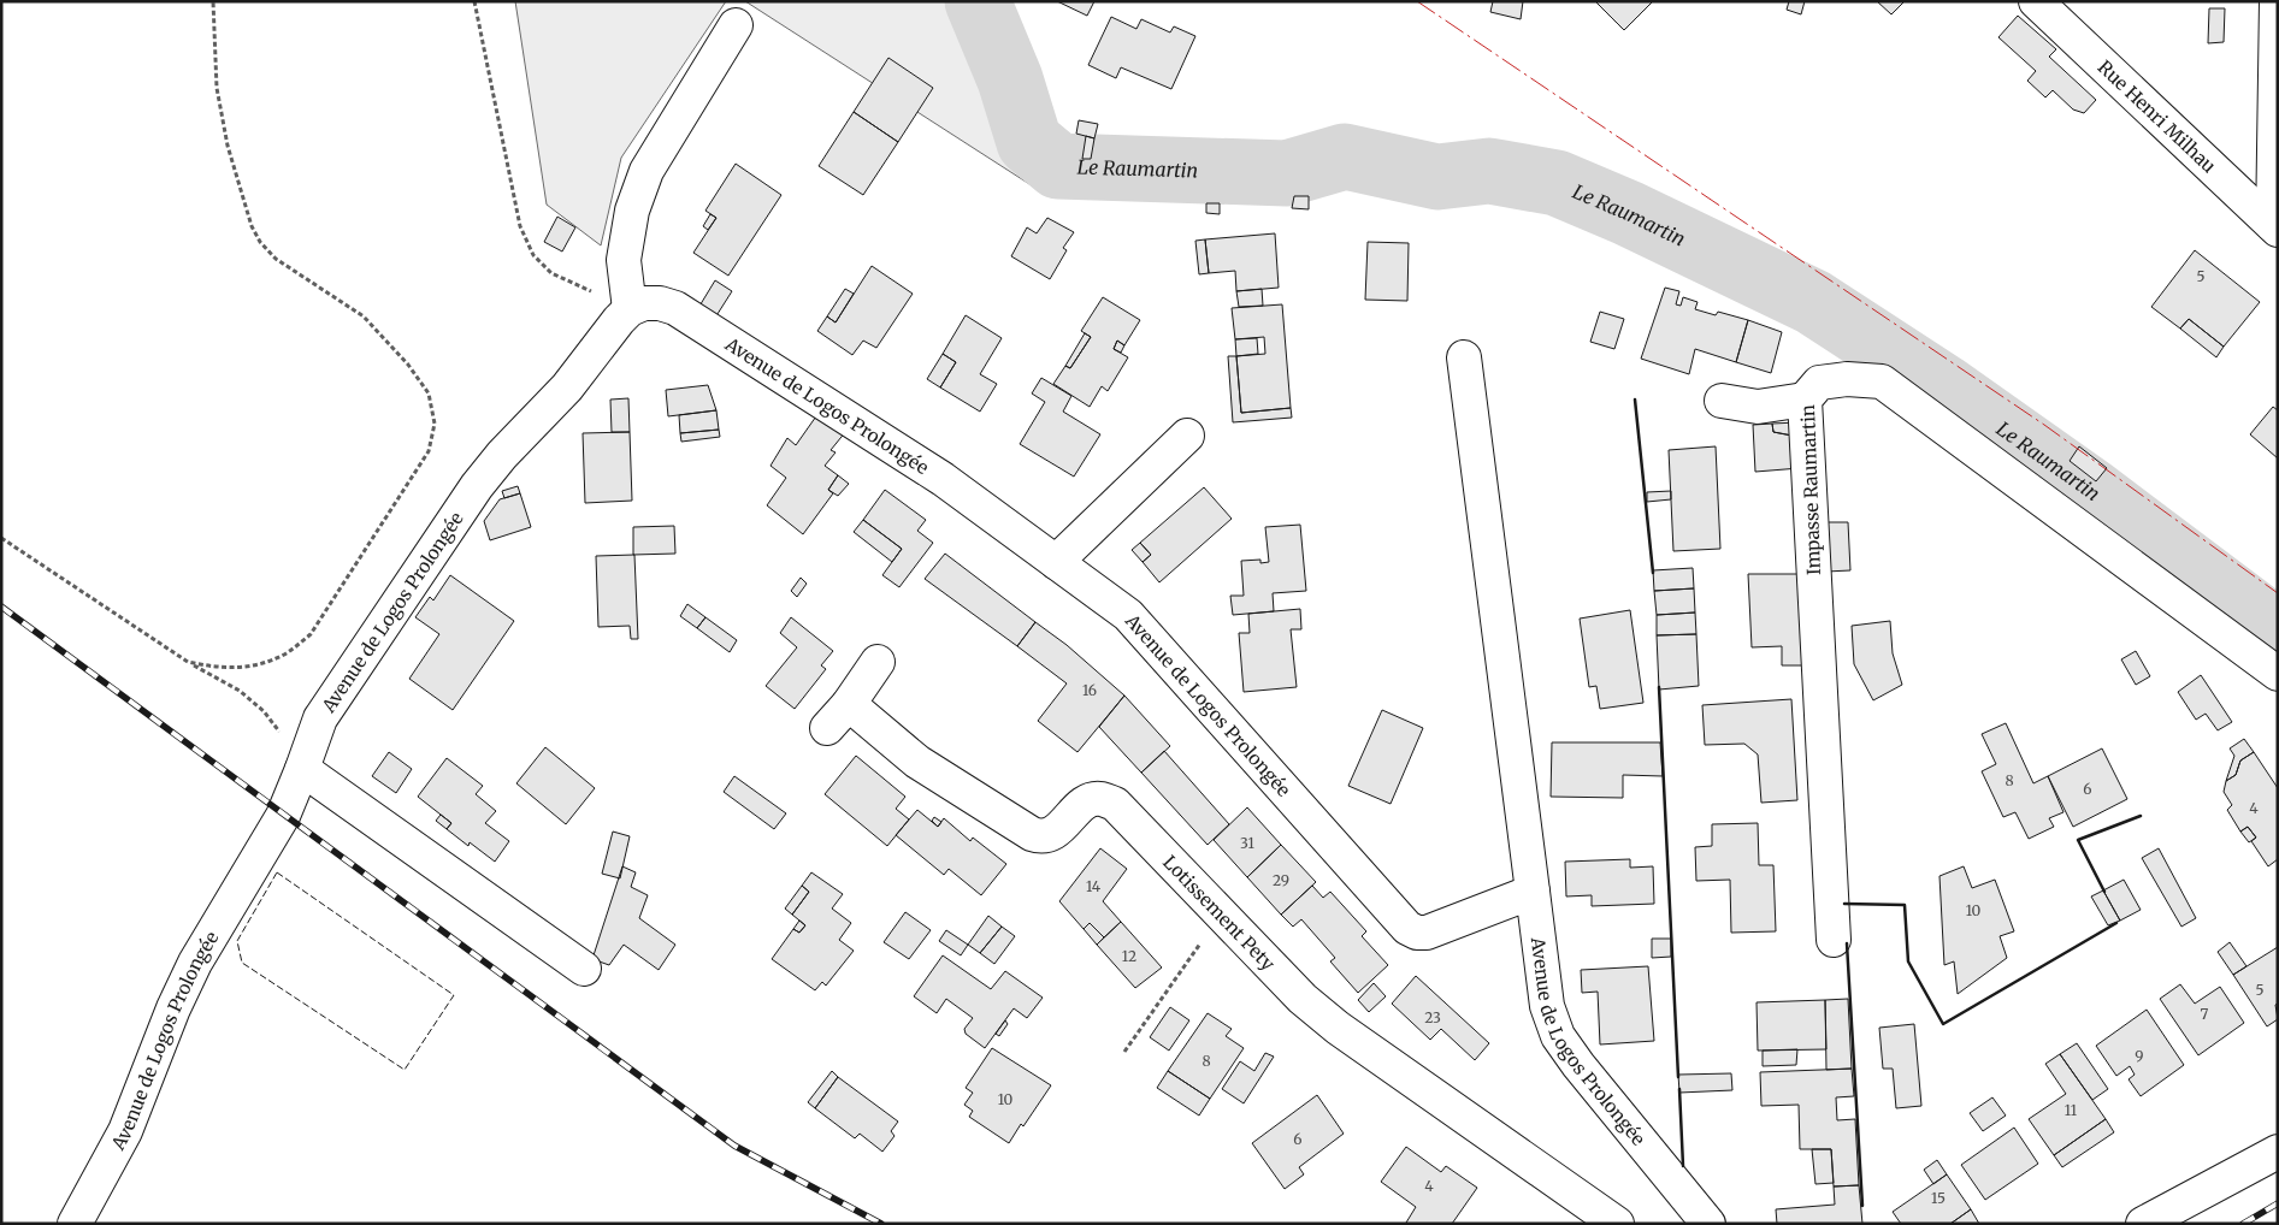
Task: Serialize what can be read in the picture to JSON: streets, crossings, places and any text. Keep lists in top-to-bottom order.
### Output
{
  "streets": {
    "street": [
      "Rue Henri Milhau",
      "Avenue de Logos Prolongée",
      "Impasse Raumartin",
      "Lotissement Pety"
    ]
  },
  "water": ["Le Raumartin"],
  "house_numbers": [
    "5",
    "16",
    "8",
    "6",
    "4",
    "31",
    "29",
    "14",
    "10",
    "12",
    "5",
    "7",
    "23",
    "9",
    "8",
    "10",
    "11",
    "6",
    "4",
    "15"
  ]
}
